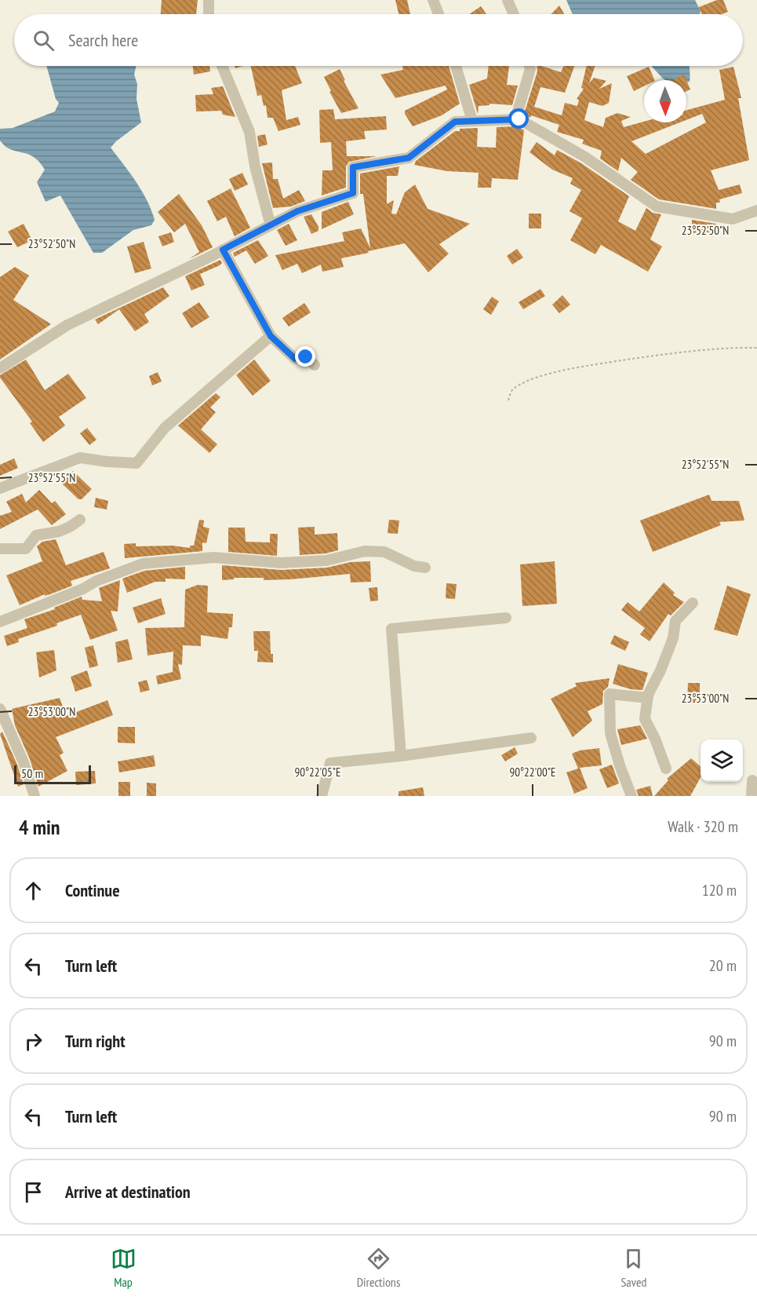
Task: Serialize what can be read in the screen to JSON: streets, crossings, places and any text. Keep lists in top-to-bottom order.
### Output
{
  "scale_bar": "50 m",
  "north": "bottom",
  "page": {
    "search": "Search here",
    "scale": "50 m",
    "heading": ["4 min", "Walk · 320 m"],
    "list": [
      ["Continue", "120 m"],
      ["Turn left", "20 m"],
      ["Turn right", "90 m"],
      ["Turn left", "90 m"],
      "Arrive at destination"
    ],
    "nav": ["Map", "Directions", "Saved"]
  },
  "coordinates": [
    "23°52'50\"N",
    "23°52'55\"N",
    "23°53'00\"N",
    "90°22'05\"E",
    "90°22'00\"E"
  ]
}
